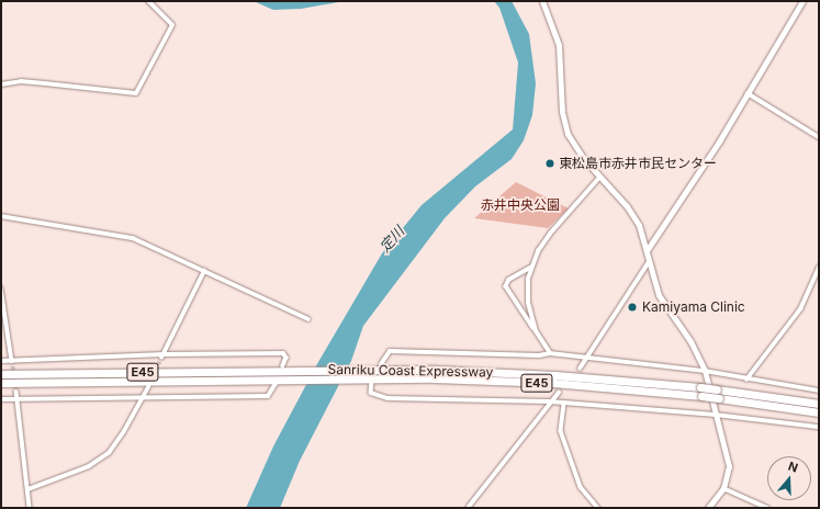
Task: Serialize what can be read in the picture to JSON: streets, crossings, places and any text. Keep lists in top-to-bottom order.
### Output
{
  "streets": {
    "highway": ["Sanriku Coast Expressway", "E45"]
  },
  "water": ["定川"],
  "parks": ["赤井中央公園"],
  "places": ["東松島市赤井市民センター", "Kamiyama Clinic"],
  "north": "top"
}
